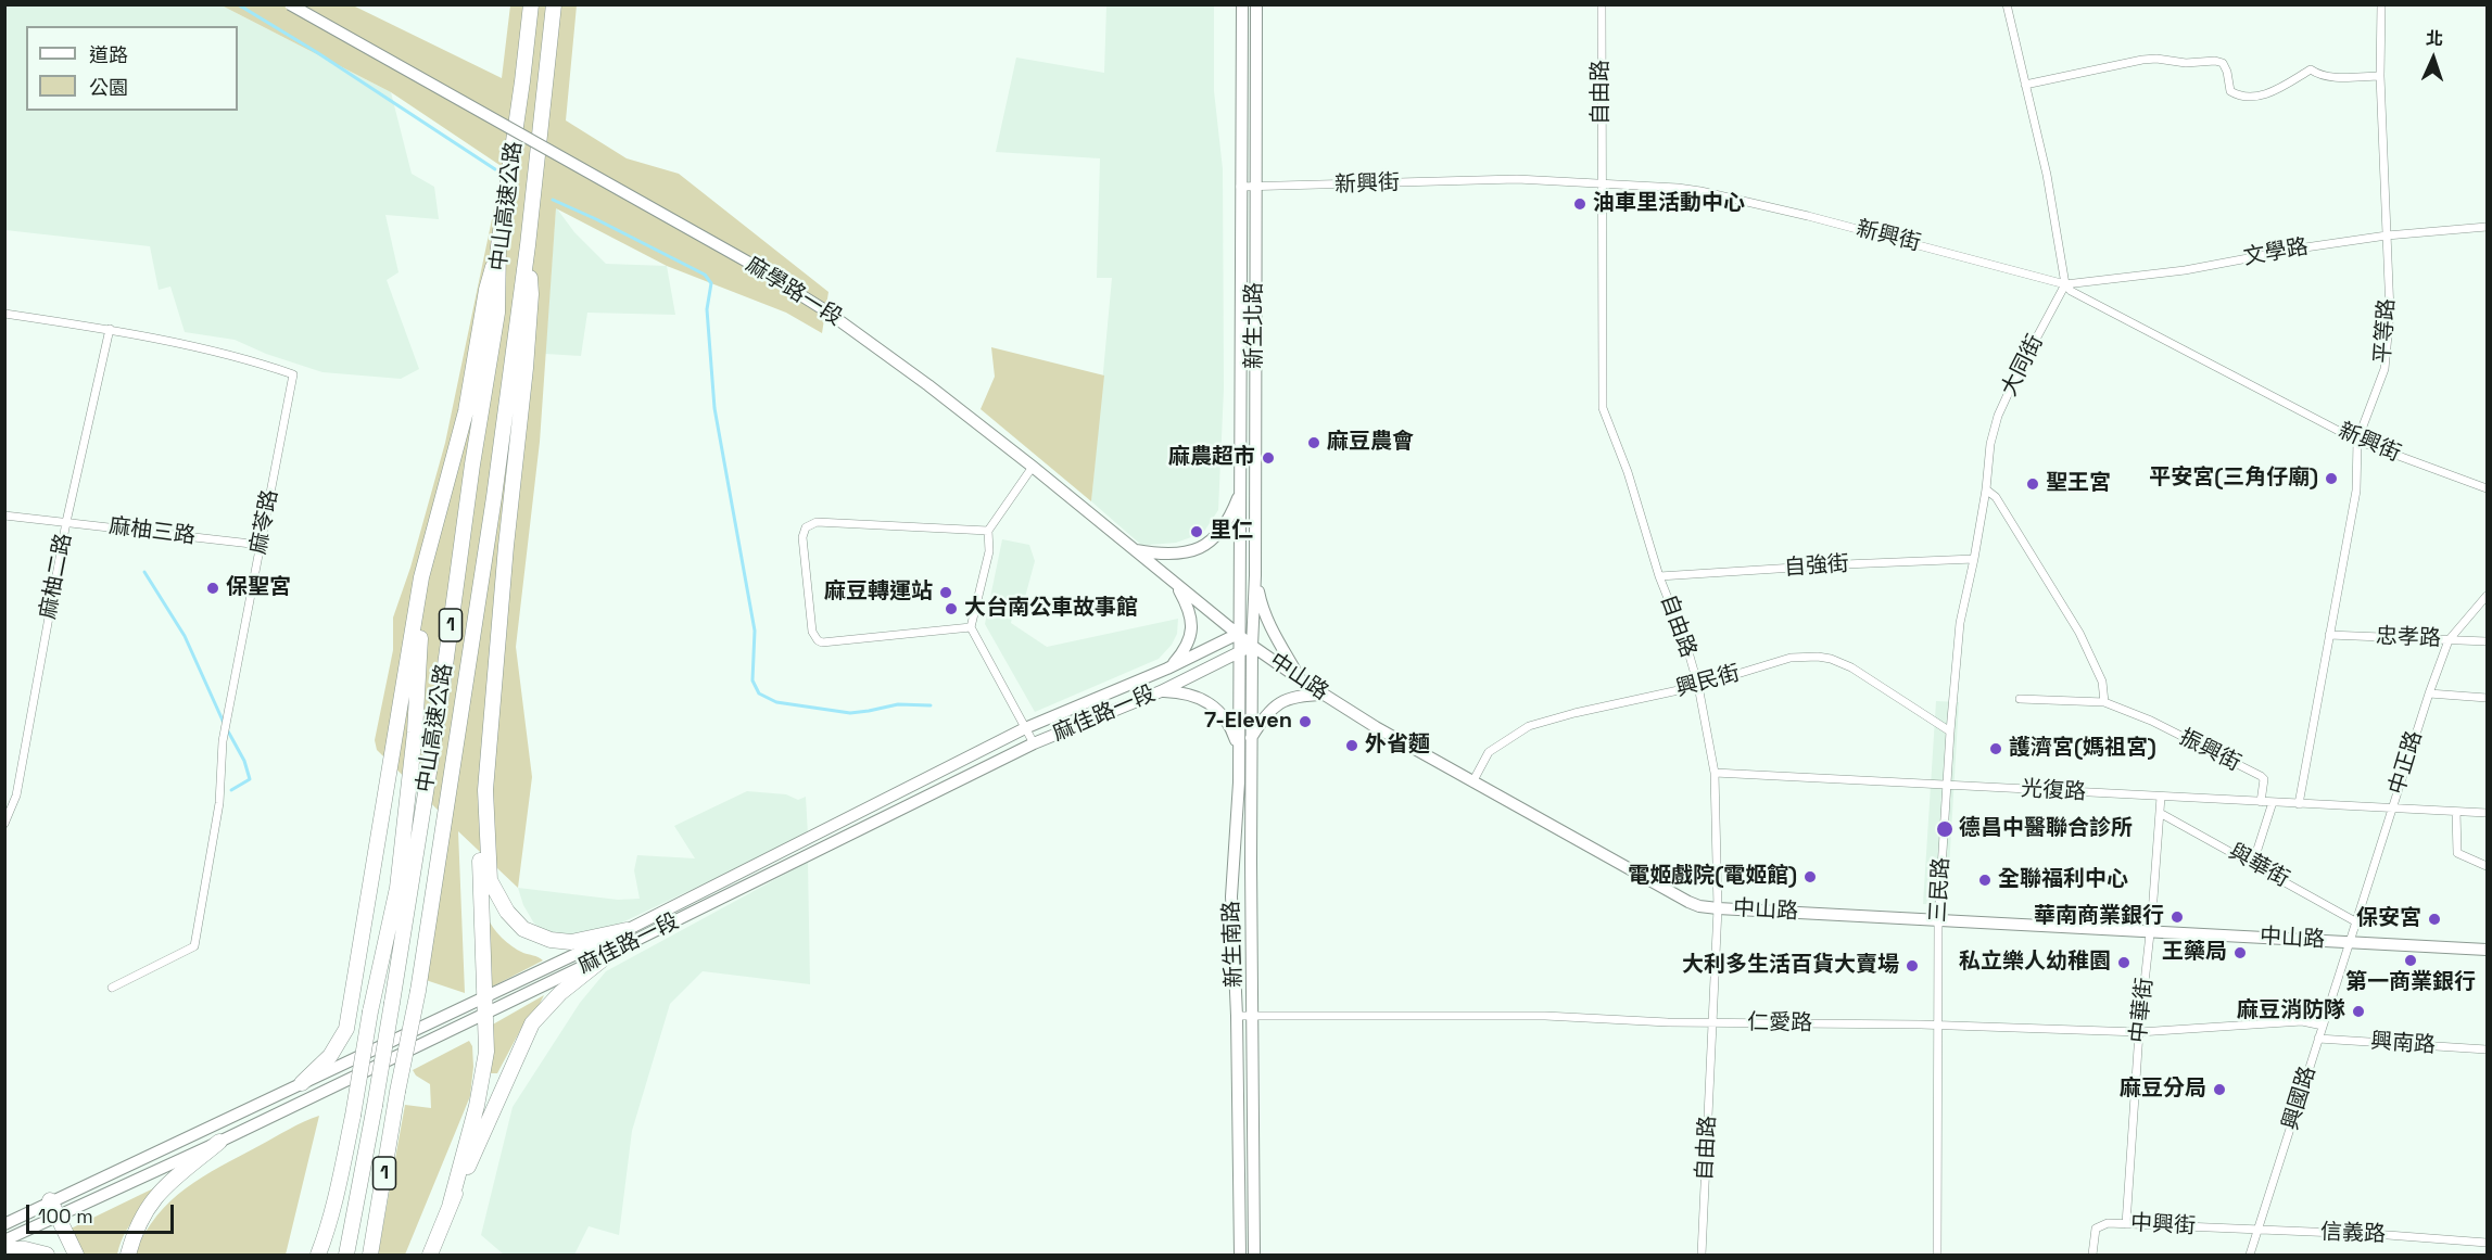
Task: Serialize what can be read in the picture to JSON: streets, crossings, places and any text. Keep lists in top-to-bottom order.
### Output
{
  "streets": {
    "highway": ["中山高速公路", "1"],
    "main road": [
      "麻學路一段",
      "新生北路",
      "中山路",
      "麻佳路一段",
      "新生南路"
    ],
    "street": [
      "自由路",
      "新興街",
      "文學路",
      "平等路",
      "大同街",
      "麻苓路",
      "麻柚三路",
      "自強街",
      "麻柚二路",
      "忠孝路",
      "興民街",
      "振興街",
      "中正路",
      "光復路",
      "與華街",
      "三民路",
      "中華街",
      "仁愛路",
      "興南路",
      "興國路",
      "中興街",
      "信義路"
    ]
  },
  "crossings": [
    ["自由路", "新興街"],
    ["自由路", "自強街"],
    ["自由路", "中山路"],
    ["自由路", "興民街"],
    ["自由路", "光復路"],
    ["自由路", "仁愛路"],
    ["新興街", "文學路"],
    ["新興街", "新生北路"],
    ["新興街", "平等路"],
    ["新興街", "大同街"],
    ["文學路", "平等路"],
    ["文學路", "大同街"],
    ["麻學路一段", "新生北路"],
    ["麻學路一段", "中山路"],
    ["麻學路一段", "麻佳路一段"],
    ["麻學路一段", "新生南路"],
    ["新生北路", "中山路"],
    ["新生北路", "麻佳路一段"],
    ["新生北路", "新生南路"],
    ["平等路", "忠孝路"],
    ["平等路", "光復路"],
    ["大同街", "三民路"],
    ["麻苓路", "麻柚三路"],
    ["麻苓路", "麻柚二路"],
    ["麻柚三路", "麻柚二路"],
    ["自強街", "三民路"],
    ["忠孝路", "中正路"],
    ["中山路", "興民街"],
    ["中山路", "麻佳路一段"],
    ["中山路", "中正路"],
    ["中山路", "三民路"],
    ["中山路", "新生南路"],
    ["中山路", "中華街"],
    ["中山路", "興國路"],
    ["興民街", "三民路"],
    ["麻佳路一段", "新生南路"],
    ["振興街", "光復路"],
    ["中正路", "光復路"],
    ["中正路", "與華街"],
    ["中正路", "興國路"],
    ["光復路", "三民路"],
    ["光復路", "中華街"],
    ["與華街", "中華街"],
    ["三民路", "仁愛路"],
    ["新生南路", "仁愛路"],
    ["中華街", "仁愛路"],
    ["中華街", "中興街"],
    ["仁愛路", "興國路"],
    ["興南路", "興國路"],
    ["興國路", "中興街"],
    ["興國路", "信義路"],
    ["中興街", "信義路"]
  ],
  "places": [
    "油車里活動中心",
    "麻豆農會",
    "麻農超市",
    "平安宮(三角仔廟)",
    "聖王宮",
    "里仁",
    "保聖宮",
    "麻豆轉運站",
    "大台南公車故事館",
    "7-Eleven",
    "外省麵",
    "護濟宮(媽祖宮)",
    "德昌中醫聯合診所",
    "電姬戲院(電姬館)",
    "全聯福利中心",
    "華南商業銀行",
    "保安宮",
    "王藥局",
    "第一商業銀行",
    "私立樂人幼稚園",
    "大利多生活百貨大賣場",
    "麻豆消防隊",
    "麻豆分局"
  ],
  "legend": ["道路", "公園"],
  "scale_bar": "100 m",
  "north": "top"
}
